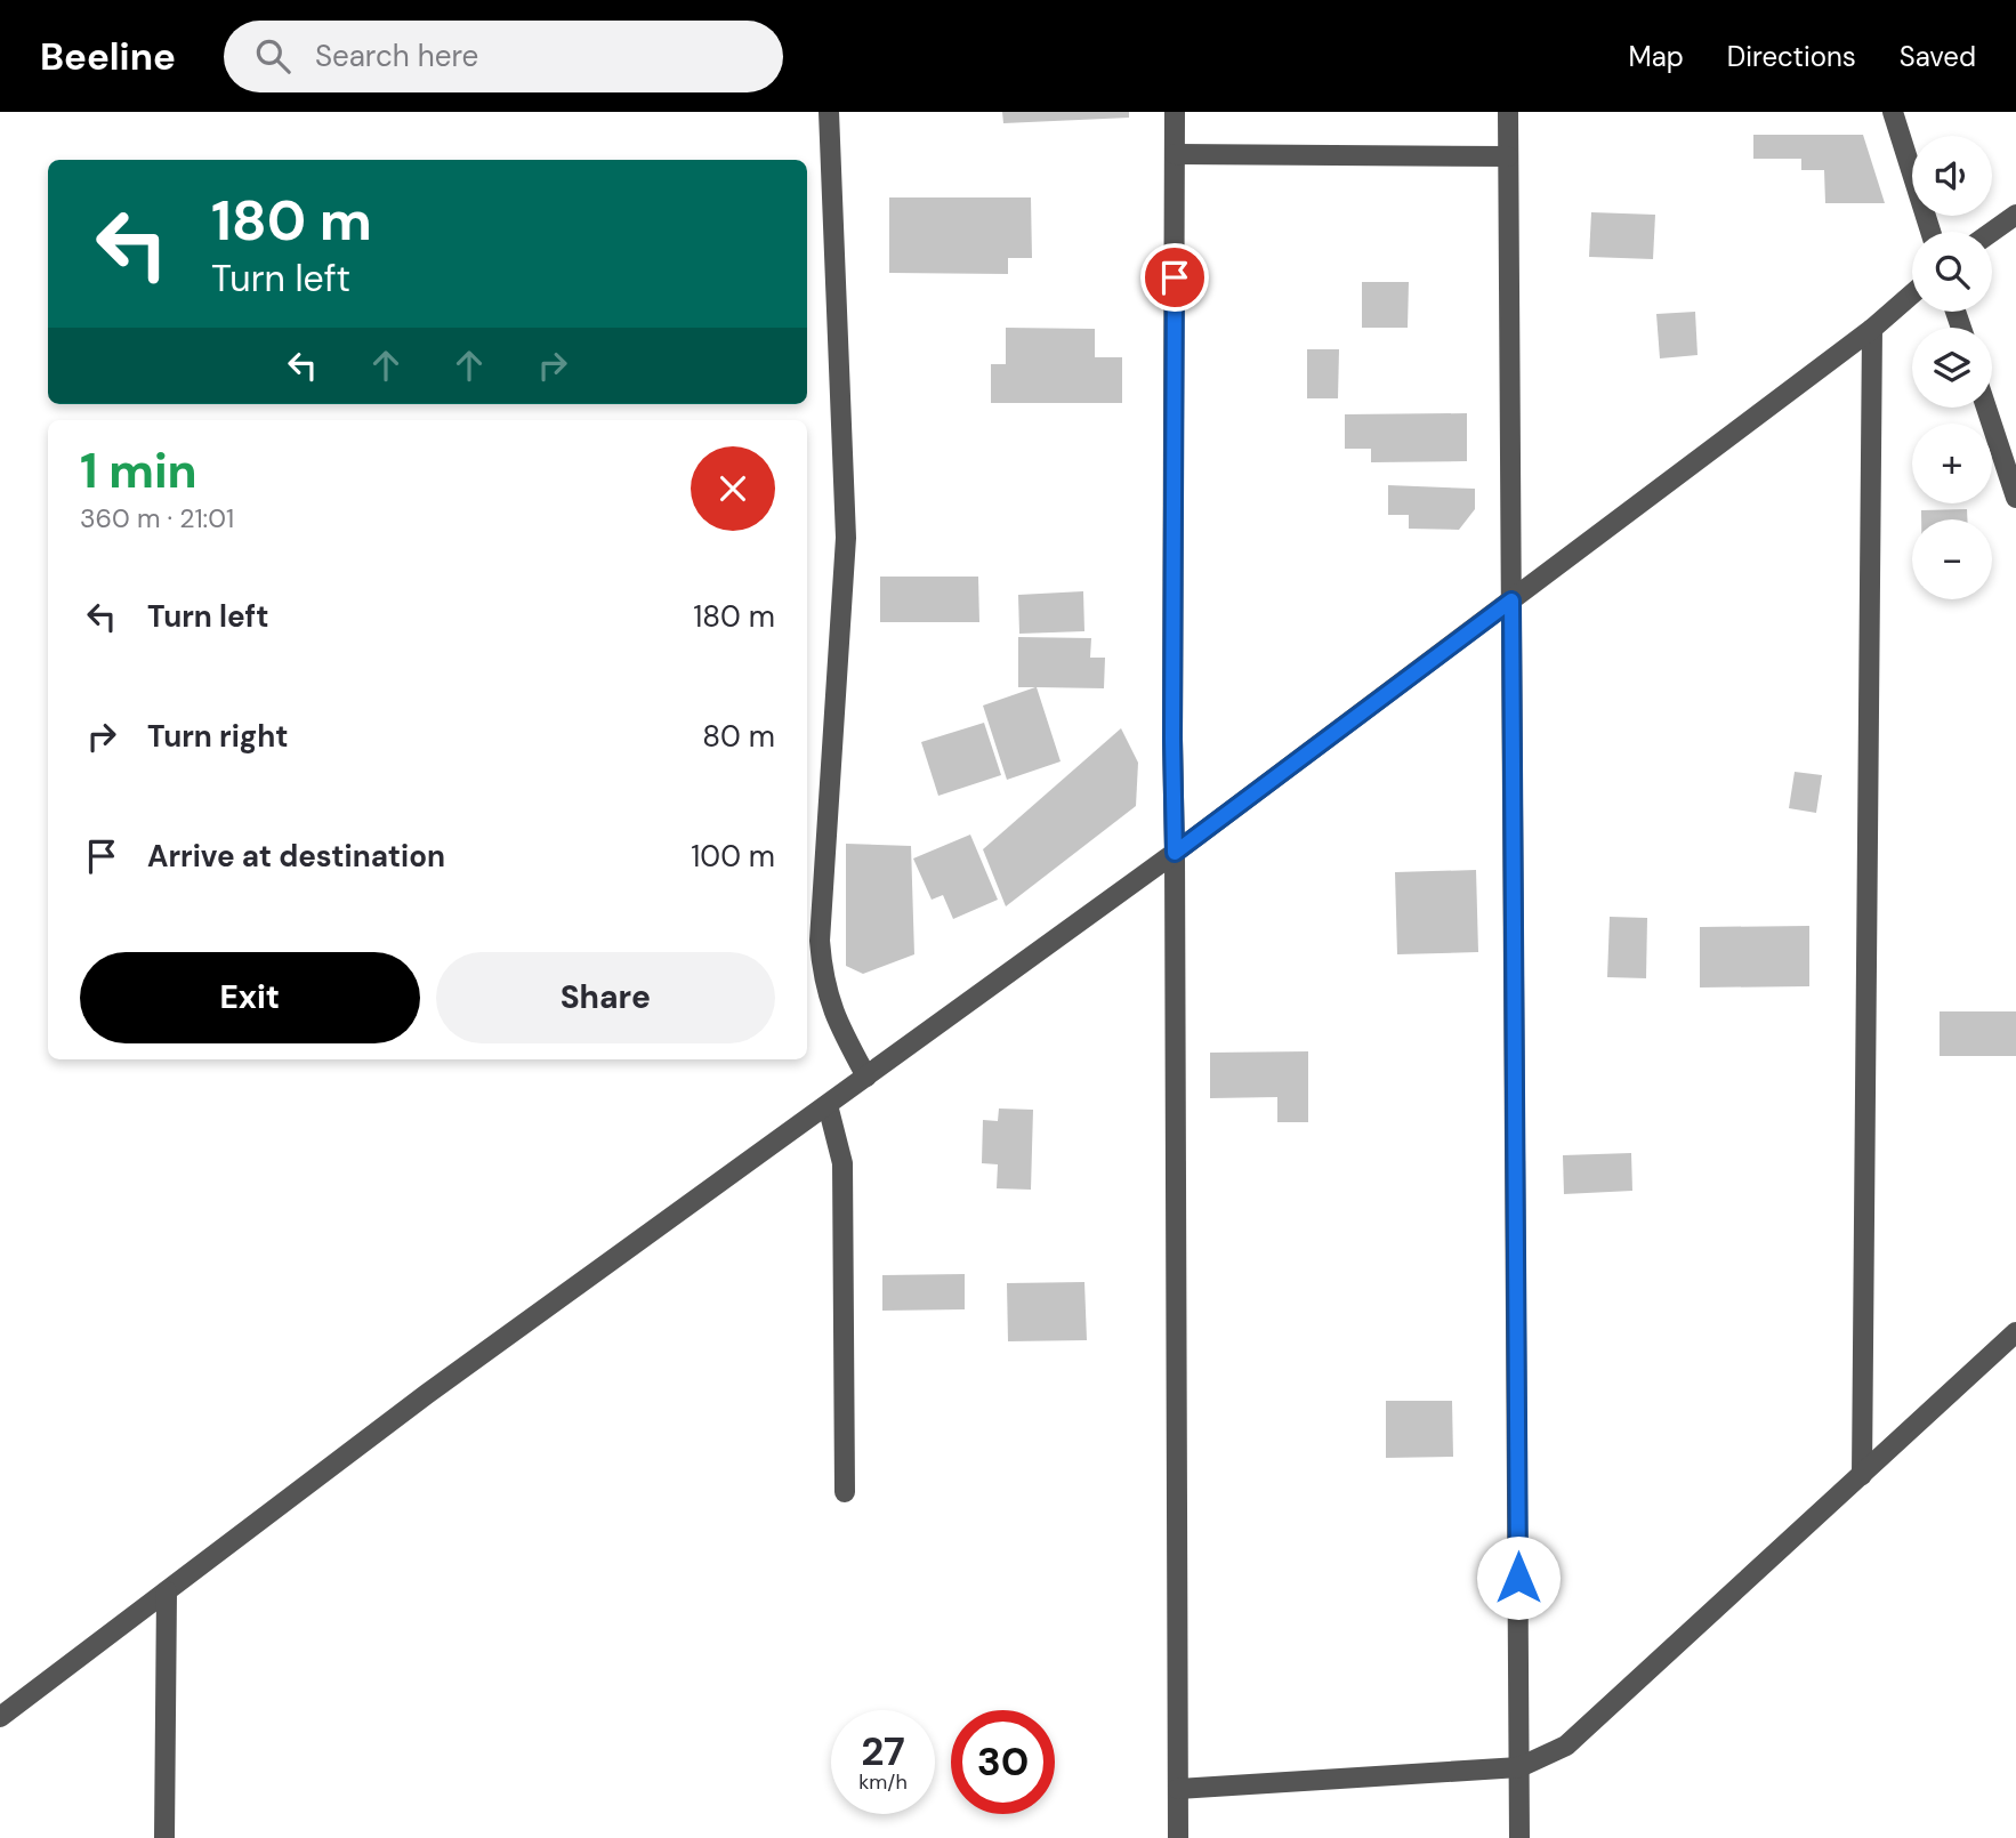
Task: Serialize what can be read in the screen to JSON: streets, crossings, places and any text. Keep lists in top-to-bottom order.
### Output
{
  "page": {
    "header": "Beeline",
    "search": "Search here",
    "nav": ["Map", "Directions", "Saved"],
    "map_buttons": ["+", "−"],
    "turn": ["180 m", "Turn left"],
    "heading": ["1 min", "360 m · 21:01"],
    "list": [
      {
        "name": "Turn left",
        "value": "180 m"
      },
      {
        "name": "Turn right",
        "value": "80 m"
      },
      {
        "name": "Arrive at destination",
        "value": "100 m"
      }
    ],
    "buttons": ["Exit", "Share"],
    "speed": "27 km/h",
    "limit": "30"
  }
}
